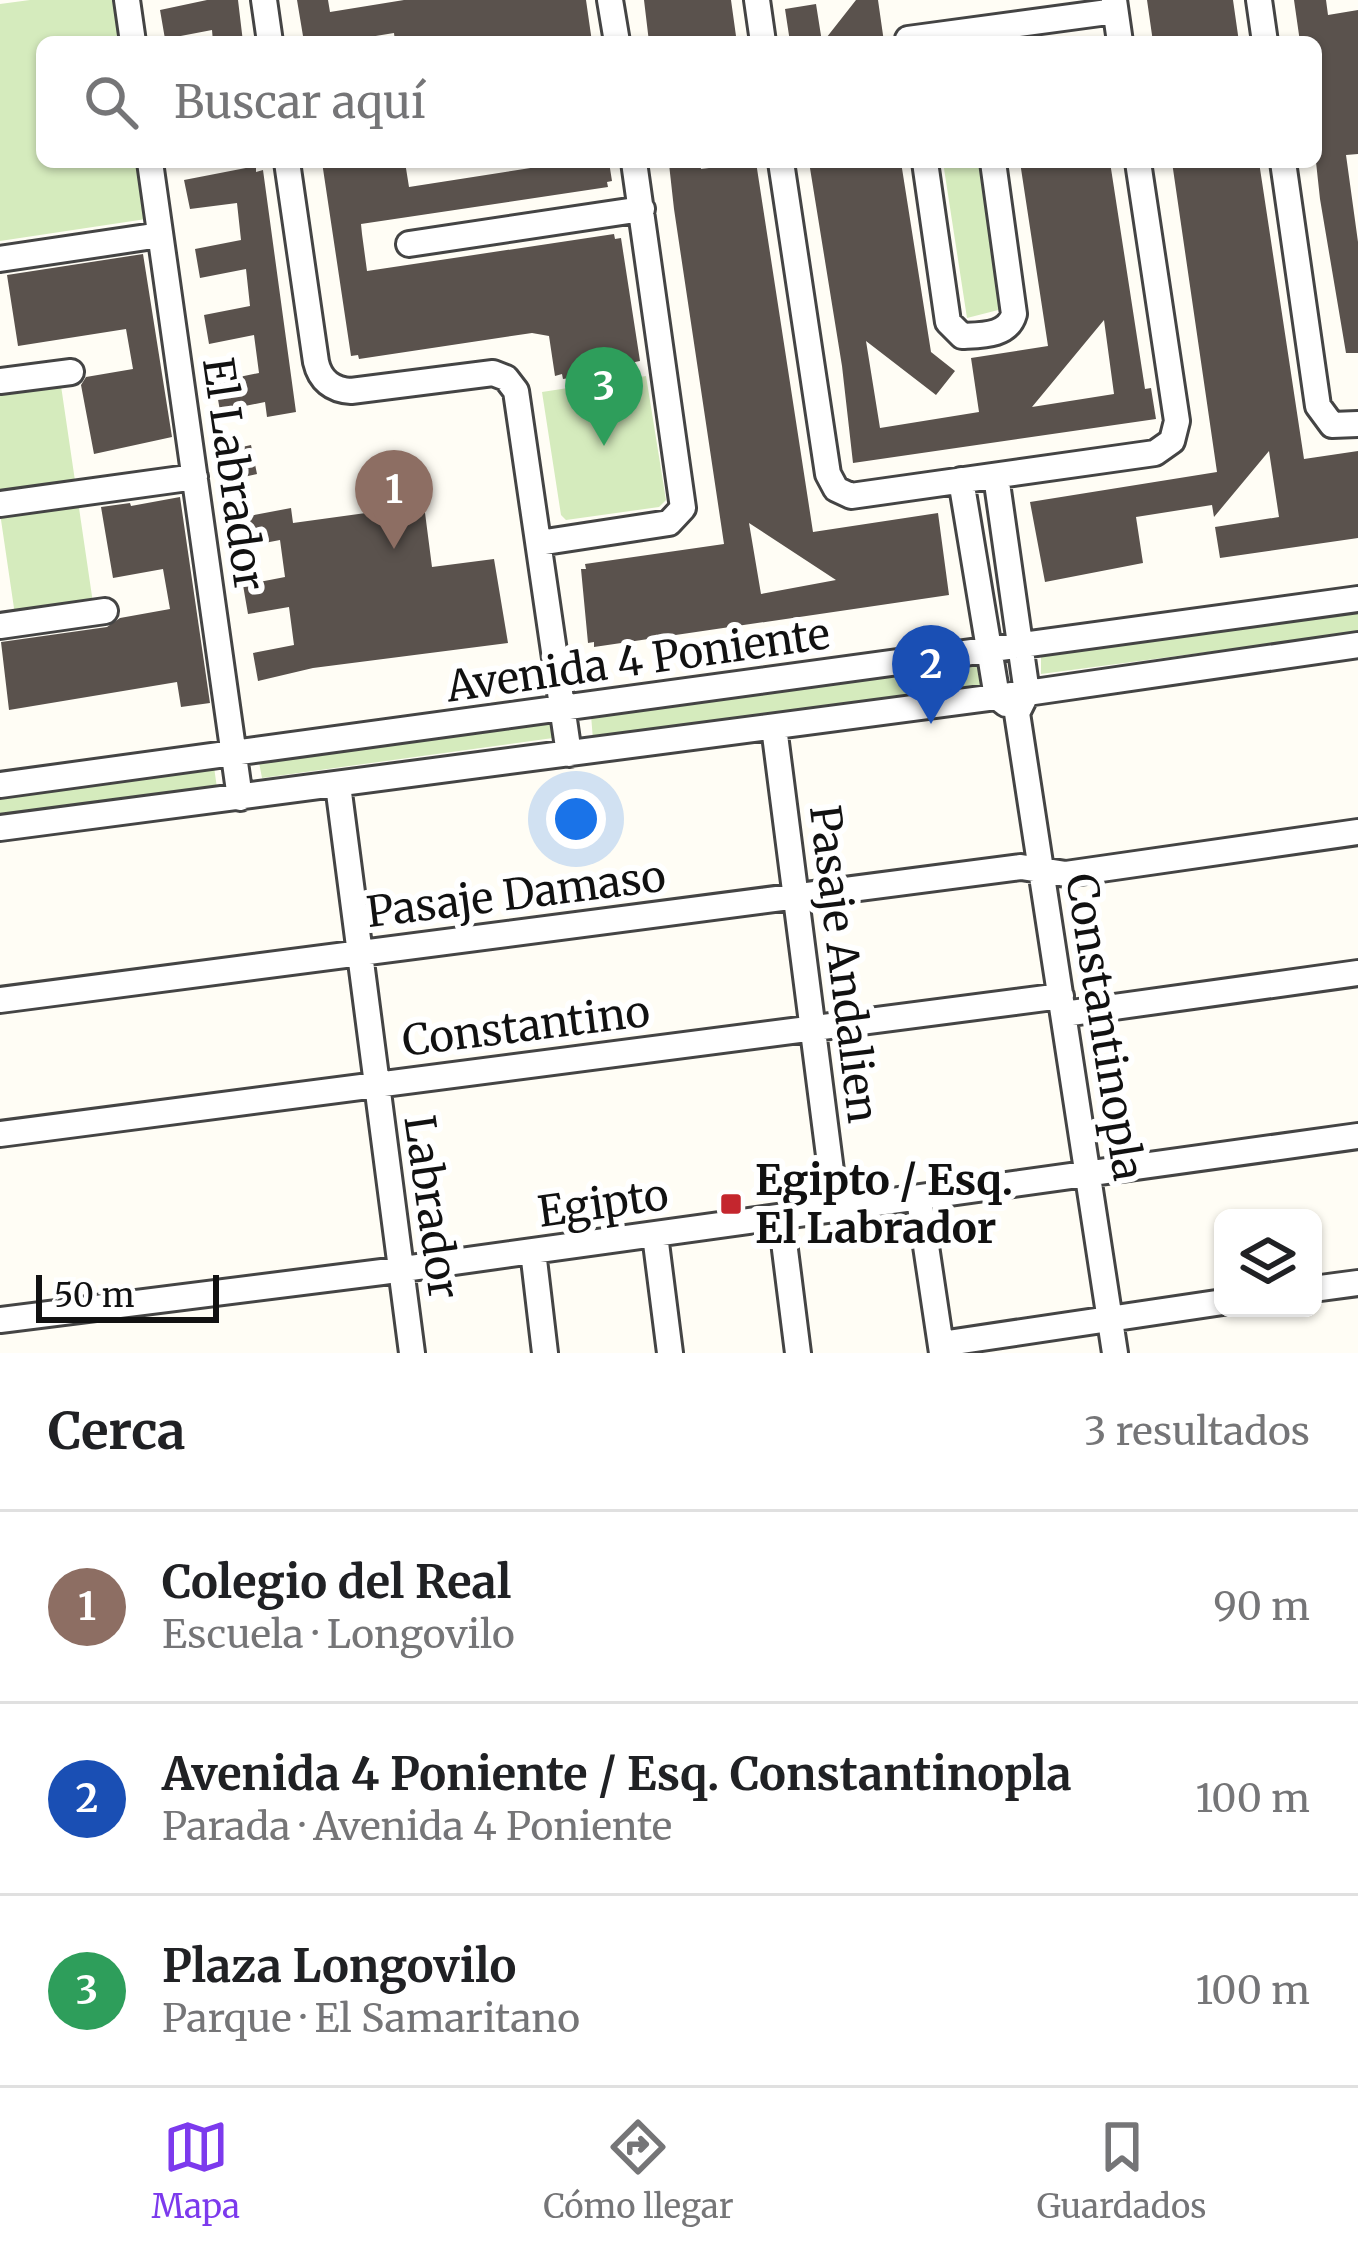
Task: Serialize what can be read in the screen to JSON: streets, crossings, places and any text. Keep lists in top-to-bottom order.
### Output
{
  "streets": {
    "street": [
      "El Labrador",
      "Avenida 4 Poniente",
      "Pasaje Damaso",
      "Pasaje Andalien",
      "Constantino",
      "Constantinopla",
      "Egipto",
      "Labrador"
    ]
  },
  "crossings": [
    ["El Labrador", "Avenida 4 Poniente"],
    ["Avenida 4 Poniente", "Pasaje Andalien"],
    ["Avenida 4 Poniente", "Constantinopla"],
    ["Avenida 4 Poniente", "Labrador"],
    ["Pasaje Damaso", "Pasaje Andalien"],
    ["Pasaje Damaso", "Constantinopla"],
    ["Pasaje Damaso", "Labrador"],
    ["Pasaje Andalien", "Constantino"],
    ["Pasaje Andalien", "Egipto"],
    ["Constantino", "Constantinopla"],
    ["Constantino", "Labrador"],
    ["Constantinopla", "Egipto"],
    ["Egipto", "Labrador"]
  ],
  "places": {
    "transit": ["Egipto / Esq. El Labrador"]
  },
  "scale_bar": "50 m",
  "page": {
    "search": "Buscar aquí",
    "pins": ["3", "1", "2"],
    "scale": "50 m",
    "heading": ["Cerca", "3 resultados"],
    "list": [
      {
        "mark": "1",
        "name": "Colegio del Real",
        "note": "Escuela · Longovilo",
        "value": "90 m"
      },
      {
        "mark": "2",
        "name": "Avenida 4 Poniente / Esq. Constantinopla",
        "note": "Parada · Avenida 4 Poniente",
        "value": "100 m"
      },
      {
        "mark": "3",
        "name": "Plaza Longovilo",
        "note": "Parque · El Samaritano",
        "value": "100 m"
      }
    ],
    "nav": ["Mapa", "Cómo llegar", "Guardados"]
  }
}
